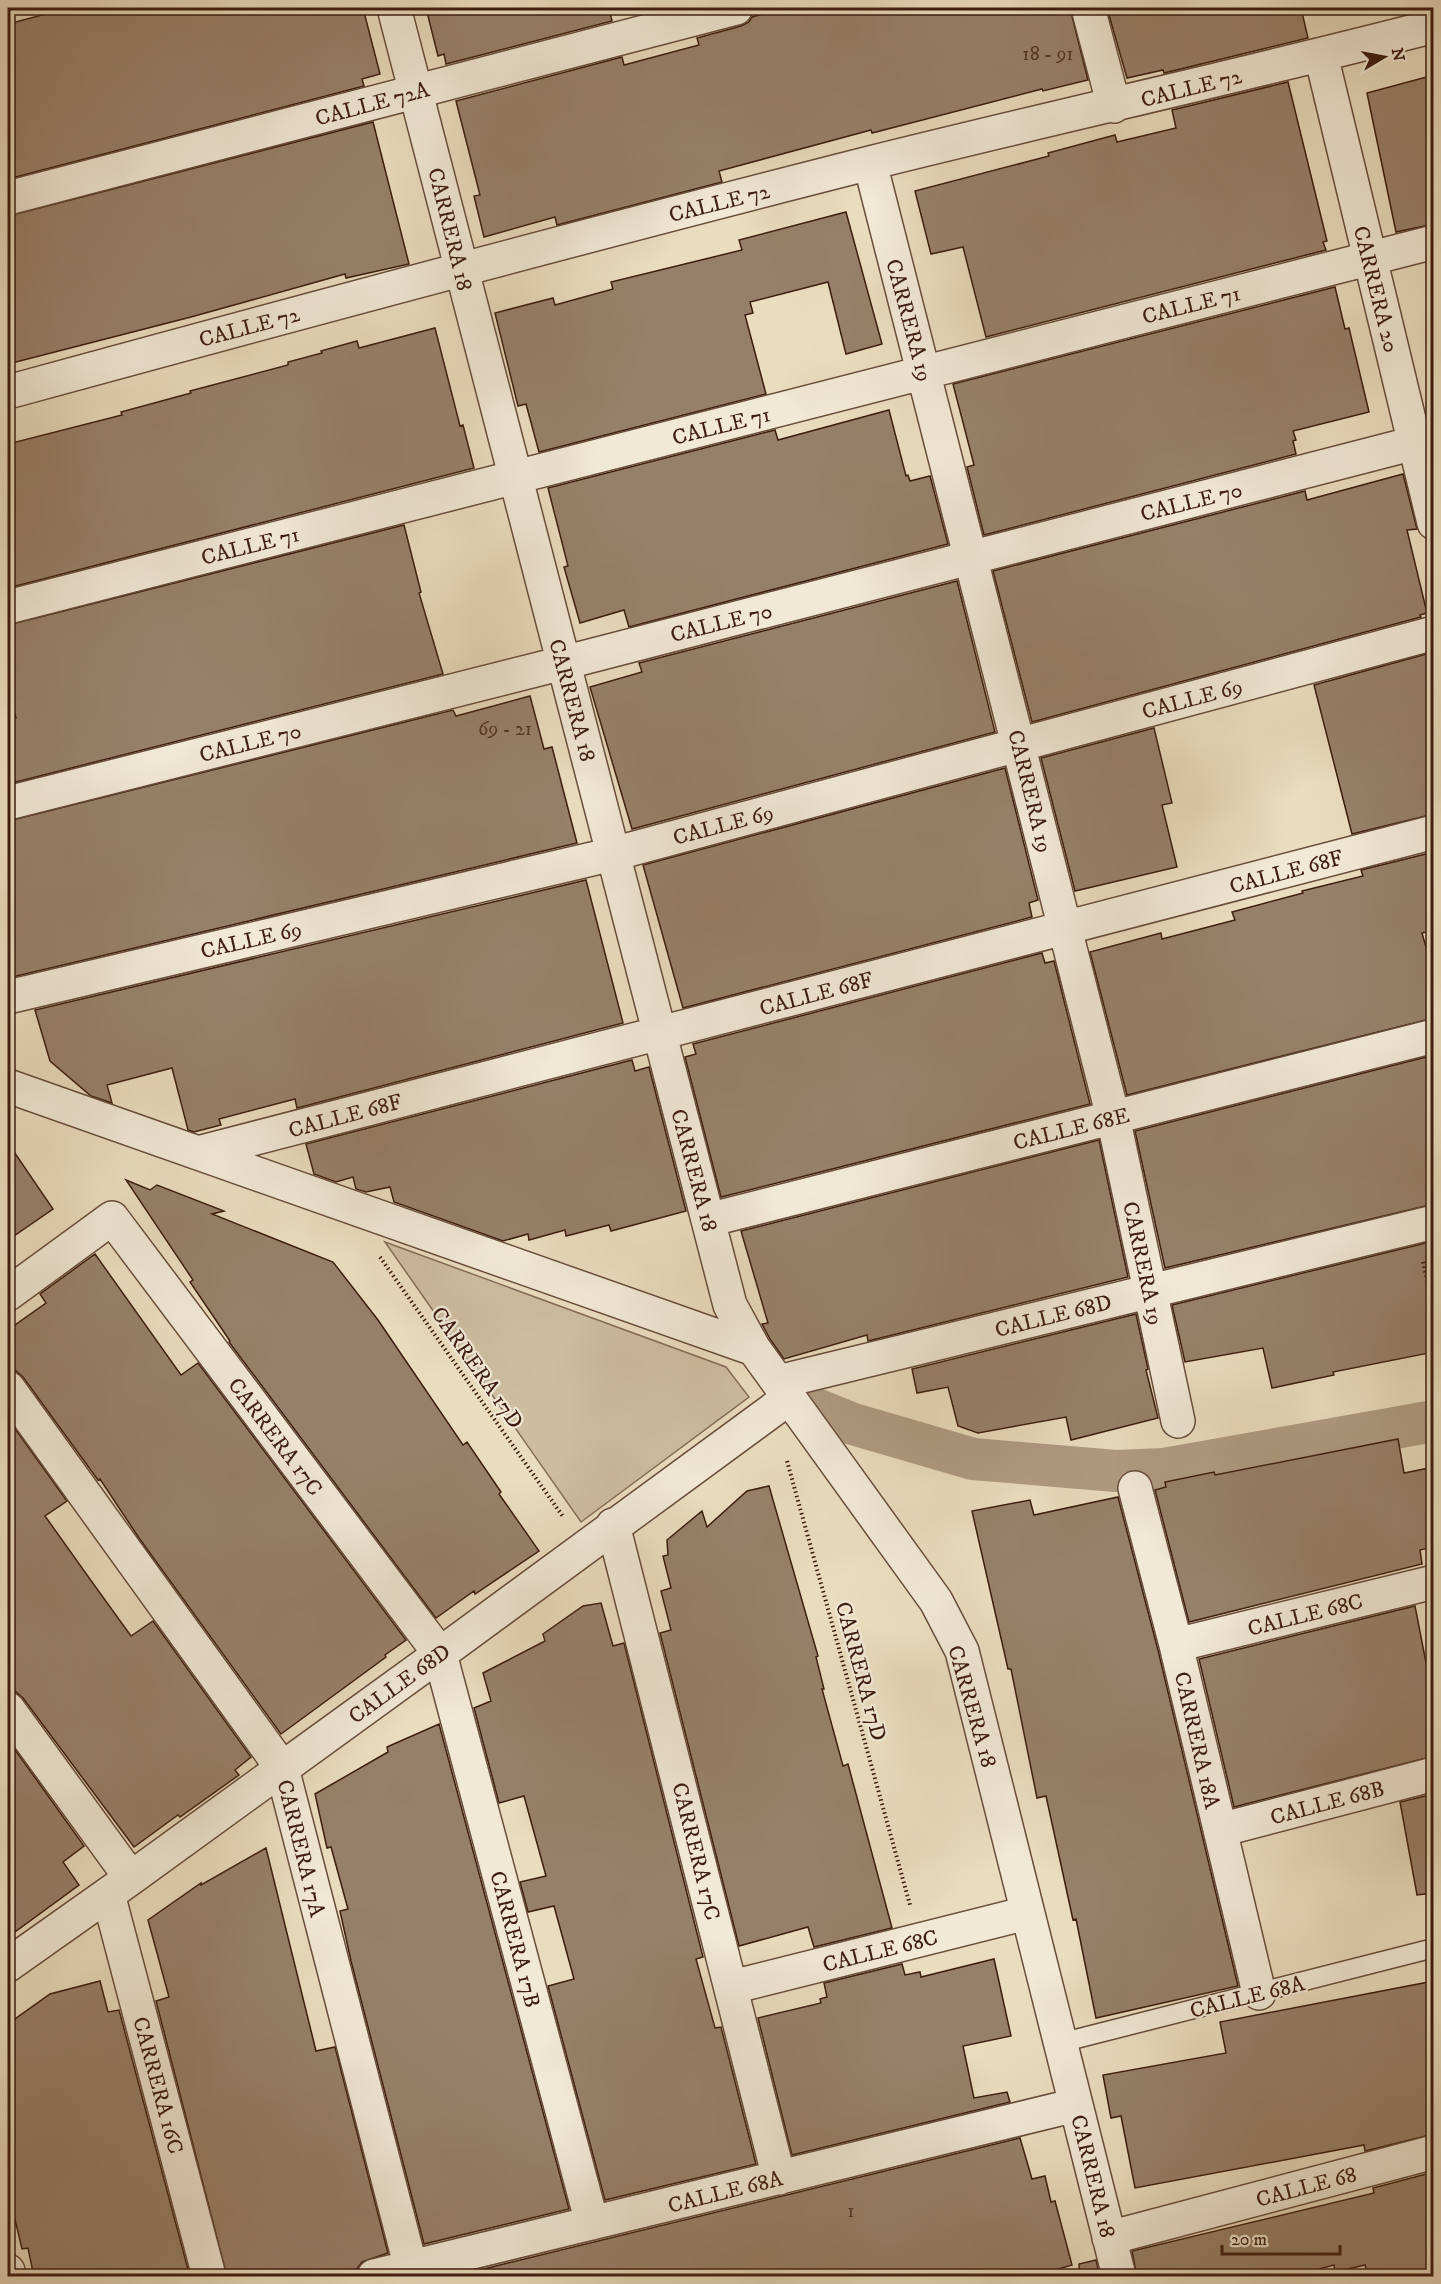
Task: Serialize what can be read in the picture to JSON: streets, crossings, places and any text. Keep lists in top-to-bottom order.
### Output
{
  "streets": {
    "street": [
      "CALLE 72",
      "CALLE 72A",
      "CARRERA 18",
      "CARRERA 20",
      "CALLE 71",
      "CARRERA 19",
      "CALLE 70",
      "CALLE 69",
      "CALLE 68F",
      "CALLE 68E",
      "CALLE 68D",
      "CARRERA 17C",
      "CALLE 68C",
      "CARRERA 18A",
      "CALLE 68B",
      "CARRERA 17A",
      "CARRERA 17B",
      "CALLE 68A",
      "CARRERA 16C",
      "CALLE 68"
    ],
    "path": ["CARRERA 17D"]
  },
  "crossings": [
    ["CALLE 72", "CARRERA 18"],
    ["CALLE 72", "CARRERA 20"],
    ["CALLE 72", "CARRERA 19"],
    ["CALLE 72A", "CARRERA 18"],
    ["CARRERA 18", "CALLE 71"],
    ["CARRERA 18", "CALLE 70"],
    ["CARRERA 18", "CALLE 69"],
    ["CARRERA 18", "CALLE 68F"],
    ["CARRERA 18", "CALLE 68E"],
    ["CARRERA 18", "CALLE 68D"],
    ["CARRERA 18", "CARRERA 17D"],
    ["CARRERA 18", "CALLE 68C"],
    ["CARRERA 18", "CALLE 68A"],
    ["CARRERA 18", "CALLE 68"],
    ["CARRERA 20", "CALLE 71"],
    ["CARRERA 20", "CALLE 70"],
    ["CALLE 71", "CARRERA 19"],
    ["CARRERA 19", "CALLE 70"],
    ["CARRERA 19", "CALLE 69"],
    ["CARRERA 19", "CALLE 68F"],
    ["CARRERA 19", "CALLE 68E"],
    ["CARRERA 19", "CALLE 68D"],
    ["CALLE 68D", "CARRERA 17D"],
    ["CALLE 68D", "CARRERA 17C"],
    ["CALLE 68D", "CARRERA 17A"],
    ["CALLE 68D", "CARRERA 17B"],
    ["CALLE 68D", "CARRERA 16C"],
    ["CARRERA 17D", "CALLE 68C"],
    ["CARRERA 17C", "CALLE 68C"],
    ["CARRERA 17C", "CARRERA 17B"],
    ["CARRERA 17C", "CALLE 68A"],
    ["CALLE 68C", "CARRERA 18A"],
    ["CARRERA 18A", "CALLE 68B"],
    ["CARRERA 18A", "CALLE 68A"],
    ["CARRERA 17A", "CALLE 68A"],
    ["CARRERA 17B", "CALLE 68A"]
  ],
  "house_numbers": ["18 - 91", "69 - 21", "1"],
  "scale_bar": "20 m",
  "north": "right"
}
